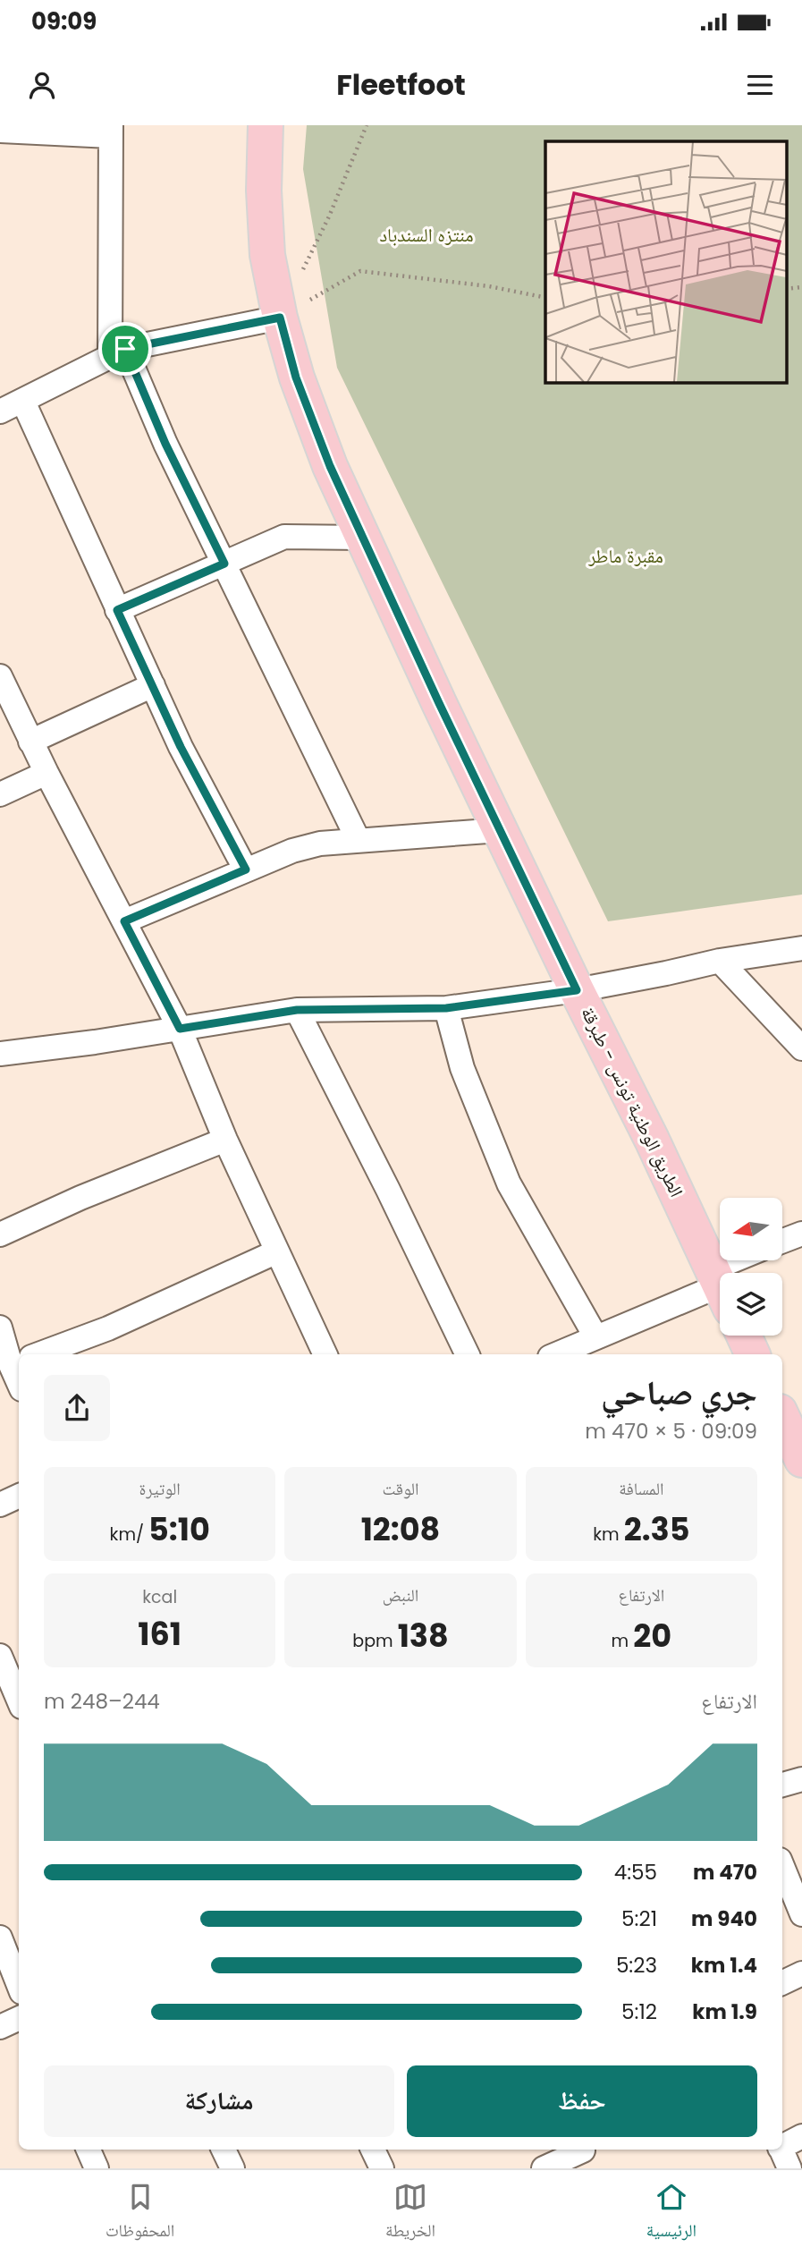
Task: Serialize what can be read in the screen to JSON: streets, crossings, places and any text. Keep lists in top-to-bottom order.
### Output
{
  "streets": {
    "main road": ["الطريق الوطنية تونس - طبرقة"]
  },
  "parks": ["منتزه السندباد", "مقبرة ماطر"],
  "north": "left",
  "page": {
    "status": "09:09",
    "header": "Fleetfoot",
    "heading": ["جري صباحي", "09:09 · 5 × 470 m"],
    "stats": [
      ["المسافة", "2.35 km"],
      ["الوقت", "12:08"],
      ["الوتيرة", "5:10 /km"],
      ["الارتفاع", "20 m"],
      ["النبض", "138 bpm"],
      ["kcal", "161"]
    ],
    "chart": ["الارتفاع", "244–248 m"],
    "list": [
      {
        "name": "470 m",
        "note": "4:55"
      },
      {
        "name": "940 m",
        "note": "5:21"
      },
      {
        "name": "1.4 km",
        "note": "5:23"
      },
      {
        "name": "1.9 km",
        "note": "5:12"
      }
    ],
    "buttons": ["حفظ", "مشاركة"],
    "tabs": ["الرئيسية", "الخريطة", "المحفوظات"]
  }
}
